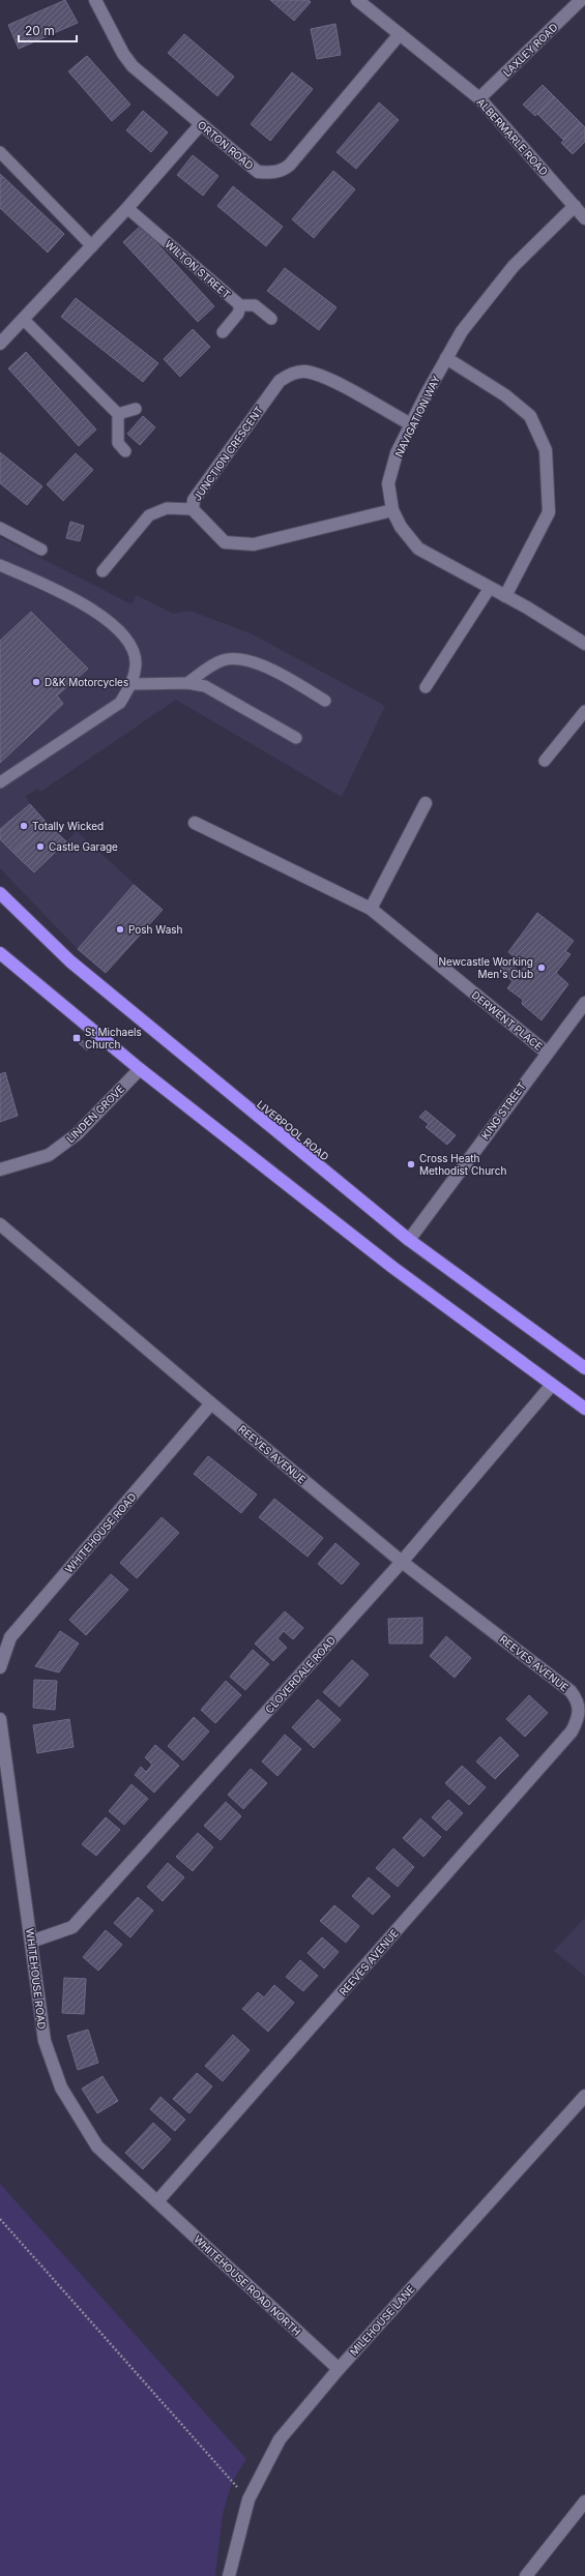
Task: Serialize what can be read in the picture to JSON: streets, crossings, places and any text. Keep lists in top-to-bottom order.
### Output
{
  "streets": {
    "highway": ["LIVERPOOL ROAD"],
    "street": [
      "LAXLEY ROAD",
      "ALBERMARLE ROAD",
      "ORTON ROAD",
      "NAVIGATION WAY",
      "JUNCTION CRESCENT",
      "DERWENT PLACE",
      "KING STREET",
      "LINDEN GROVE",
      "REEVES AVENUE",
      "WHITEHOUSE ROAD",
      "CLOVERDALE ROAD",
      "WHITEHOUSE ROAD NORTH",
      "MILEHOUSE LANE"
    ],
    "lane": ["WILTON STREET"]
  },
  "crossings": [
    ["LAXLEY ROAD", "ALBERMARLE ROAD"],
    ["ALBERMARLE ROAD", "ORTON ROAD"],
    ["ALBERMARLE ROAD", "NAVIGATION WAY"],
    ["NAVIGATION WAY", "JUNCTION CRESCENT"],
    ["DERWENT PLACE", "KING STREET"],
    ["KING STREET", "LIVERPOOL ROAD"],
    ["REEVES AVENUE", "WHITEHOUSE ROAD"],
    ["REEVES AVENUE", "CLOVERDALE ROAD"],
    ["REEVES AVENUE", "WHITEHOUSE ROAD NORTH"],
    ["WHITEHOUSE ROAD", "CLOVERDALE ROAD"],
    ["WHITEHOUSE ROAD", "WHITEHOUSE ROAD NORTH"],
    ["WHITEHOUSE ROAD NORTH", "MILEHOUSE LANE"]
  ],
  "places": {
    "other": [
      "D&K Motorcycles",
      "Totally Wicked",
      "Castle Garage",
      "Posh Wash",
      "Newcastle Working Men's Club",
      "Cross Heath Methodist Church"
    ],
    "transit": ["St Michaels Church"]
  },
  "scale_bar": "20 m"
}
